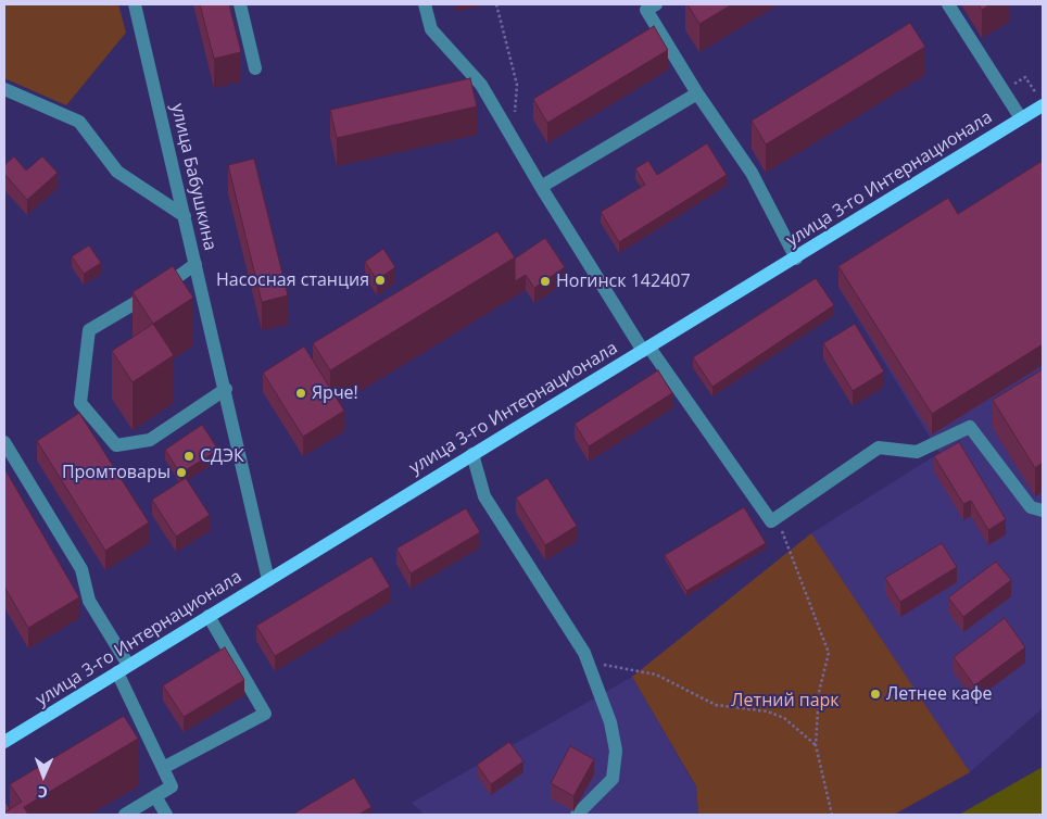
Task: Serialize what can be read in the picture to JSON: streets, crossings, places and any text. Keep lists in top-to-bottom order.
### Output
{
  "streets": {
    "main road": ["улица 3-го Интернационала"],
    "street": ["улица Бабушкина"]
  },
  "crossings": [
    ["улица Бабушкина", "улица 3-го Интернационала"]
  ],
  "parks": ["Летний парк"],
  "places": [
    "Насосная станция",
    "Ногинск 142407",
    "Ярче!",
    "СДЭК",
    "Промтовары",
    "Летнее кафе"
  ],
  "north": "bottom"
}
